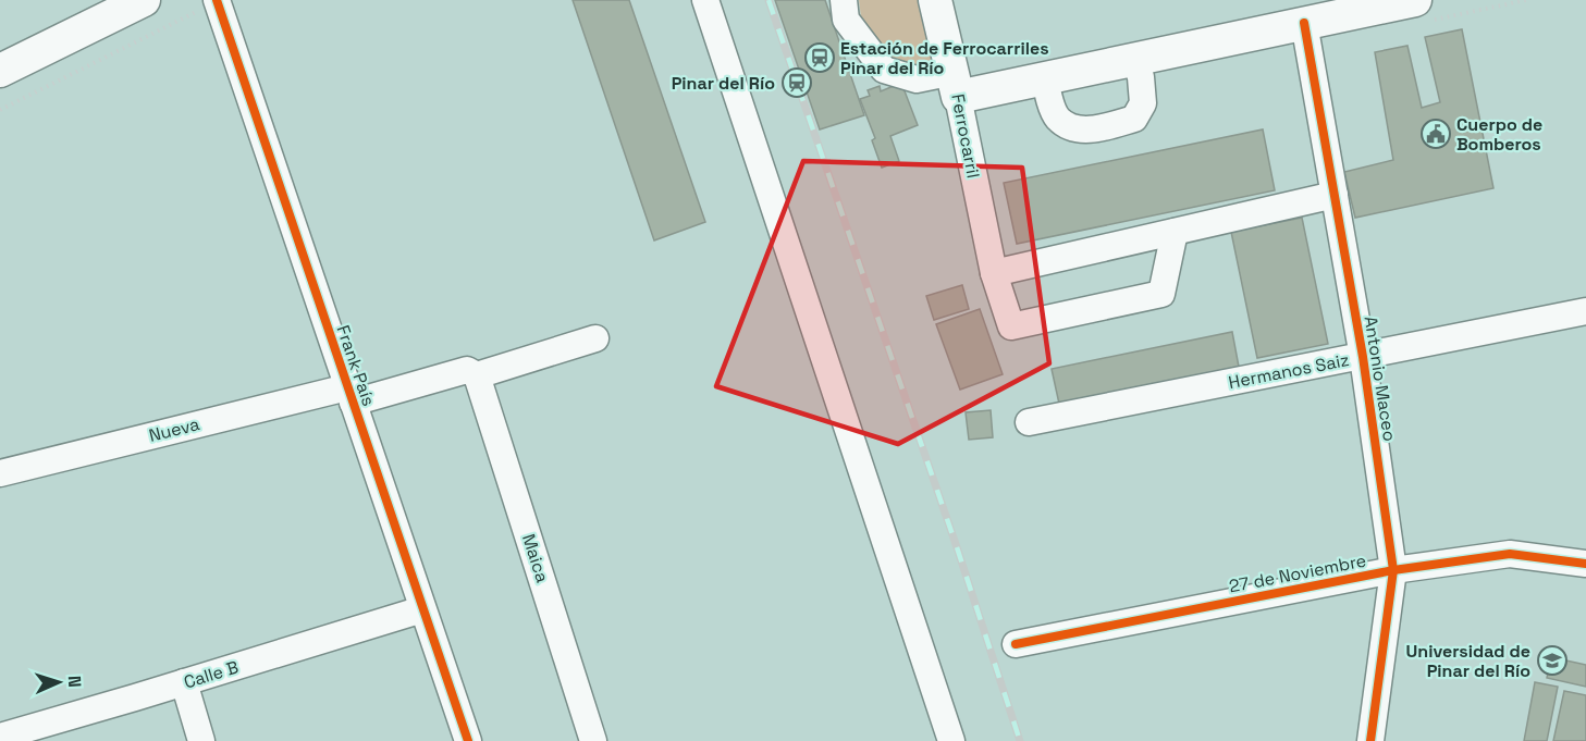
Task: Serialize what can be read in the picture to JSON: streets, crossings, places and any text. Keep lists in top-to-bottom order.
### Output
{
  "streets": {
    "main road": ["Ferrocarril"],
    "street": [
      "Frank País",
      "Hermanos Saiz",
      "Antonio Maceo",
      "Nueva",
      "Maica",
      "27 de Noviembre",
      "Calle B"
    ]
  },
  "crossings": [
    ["Frank País", "Nueva"],
    ["Frank País", "Calle B"],
    ["Hermanos Saiz", "Antonio Maceo"],
    ["Antonio Maceo", "27 de Noviembre"],
    ["Nueva", "Maica"]
  ],
  "places": {
    "station": ["Estación de Ferrocarriles Pinar del Río", "Pinar del Río"],
    "public building": ["Cuerpo de Bomberos"],
    "school or university": ["Universidad de Pinar del Río"]
  },
  "north": "right"
}
